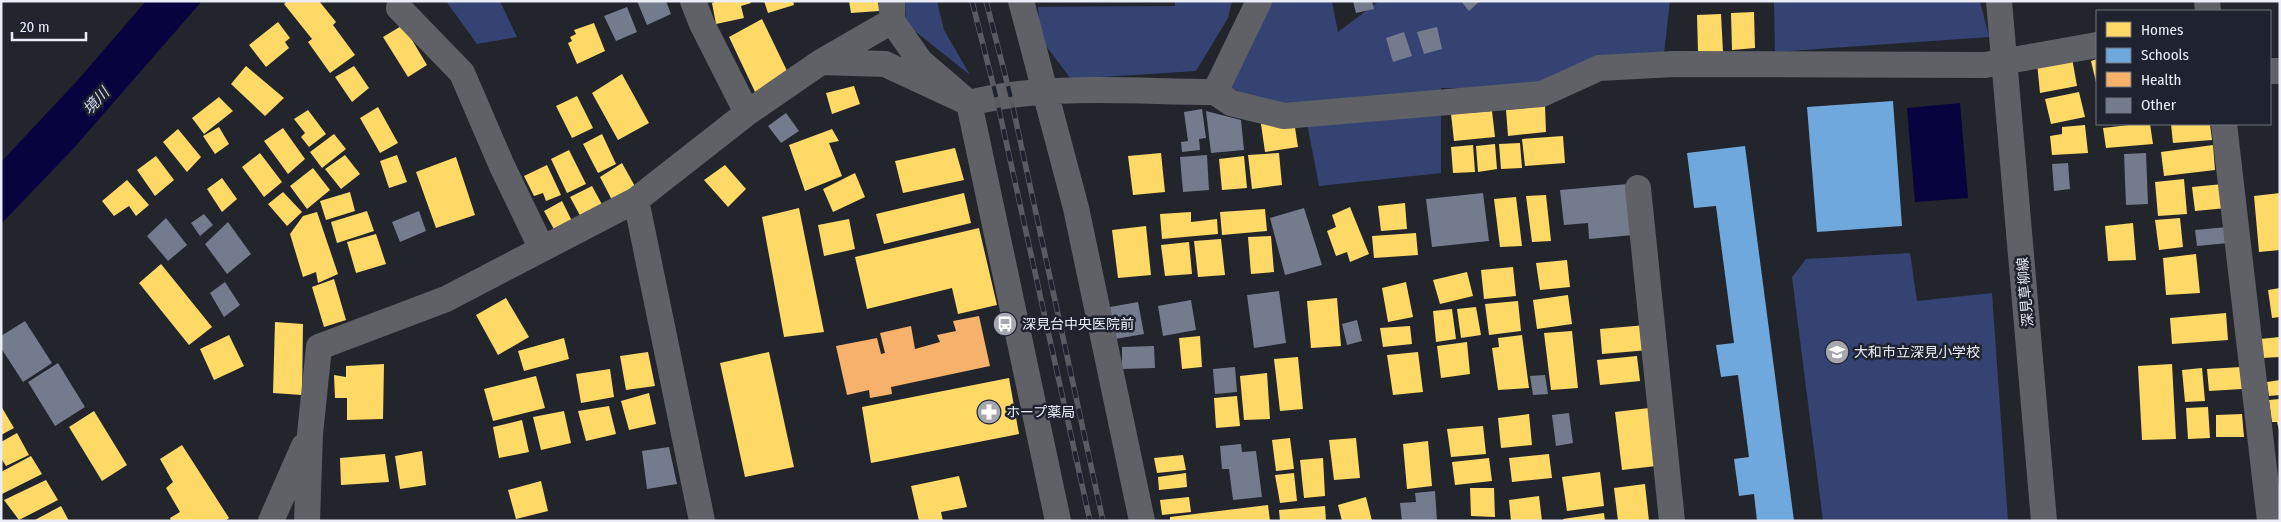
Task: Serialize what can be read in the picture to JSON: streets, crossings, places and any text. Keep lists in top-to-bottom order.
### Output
{
  "streets": {
    "street": ["深見草柳線"]
  },
  "water": ["境川"],
  "places": {
    "bus stop": ["深見台中央医院前"],
    "school or university": ["大和市立深見小学校"],
    "pharmacy": ["ホープ薬局"]
  },
  "legend": [
    "Homes",
    "Schools",
    "Health",
    "Other"
  ],
  "scale_bar": "20 m"
}
